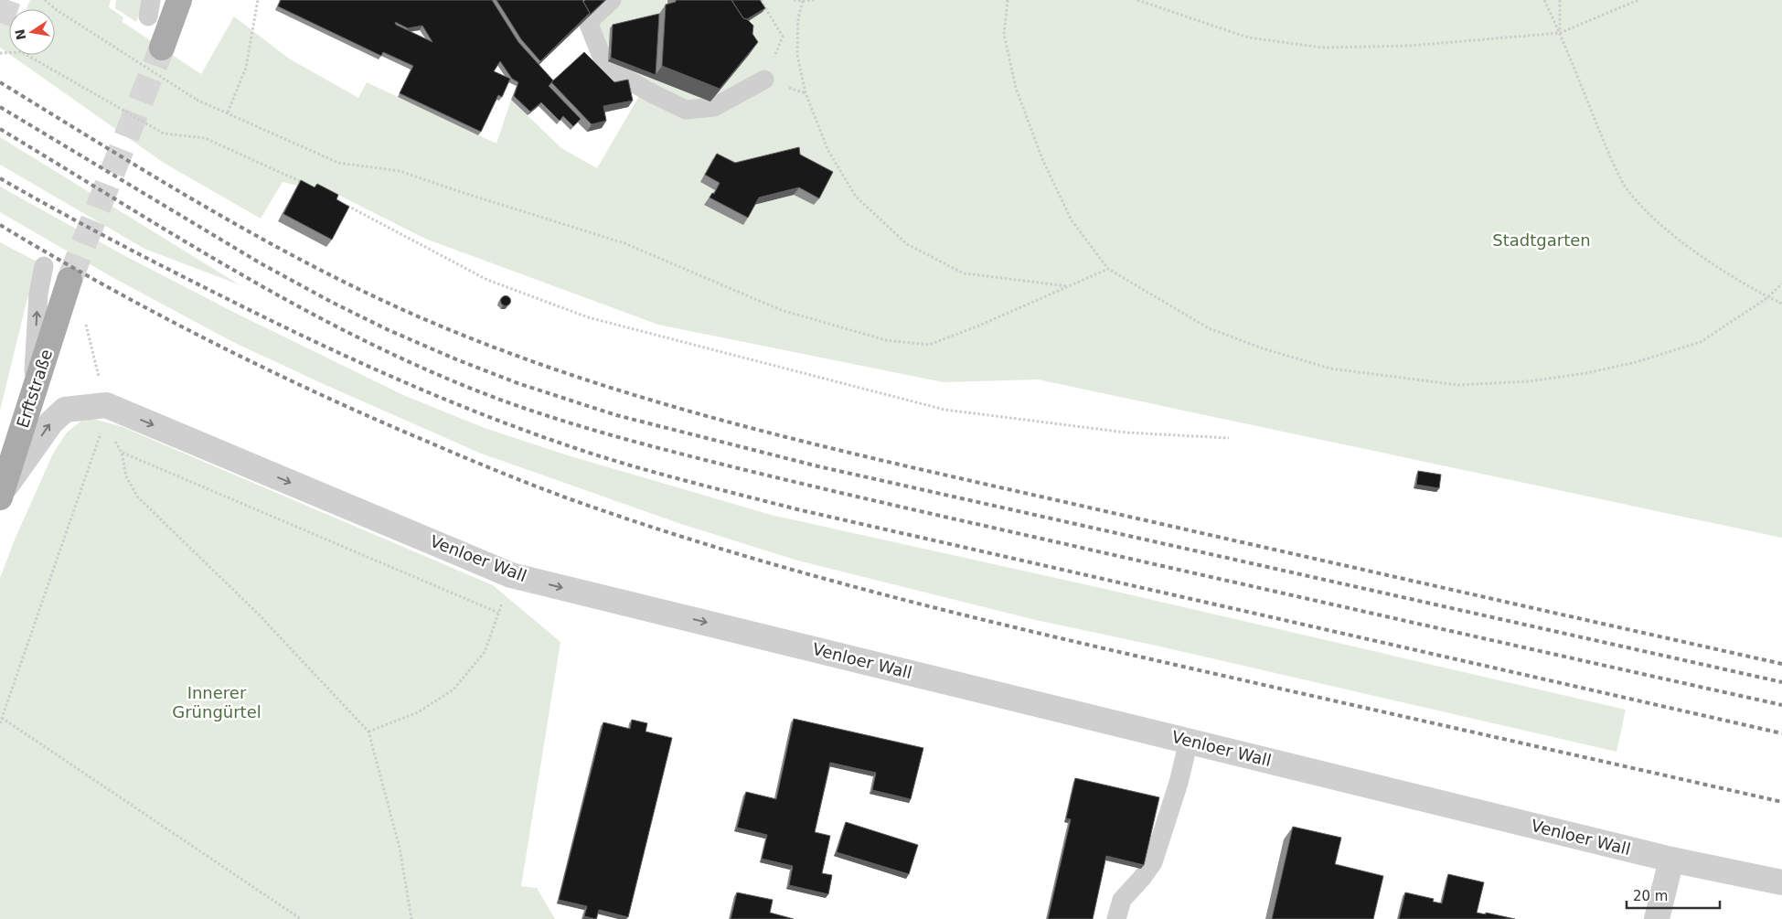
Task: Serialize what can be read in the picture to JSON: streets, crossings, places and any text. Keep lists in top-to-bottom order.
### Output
{
  "streets": {
    "main road": ["Erftstraße"],
    "street": ["Venloer Wall"]
  },
  "crossings": [
    ["Erftstraße", "Venloer Wall"]
  ],
  "one_way": ["Venloer Wall"],
  "parks": ["Stadtgarten", "Innerer Grüngürtel"],
  "scale_bar": "20 m",
  "north": "left"
}
